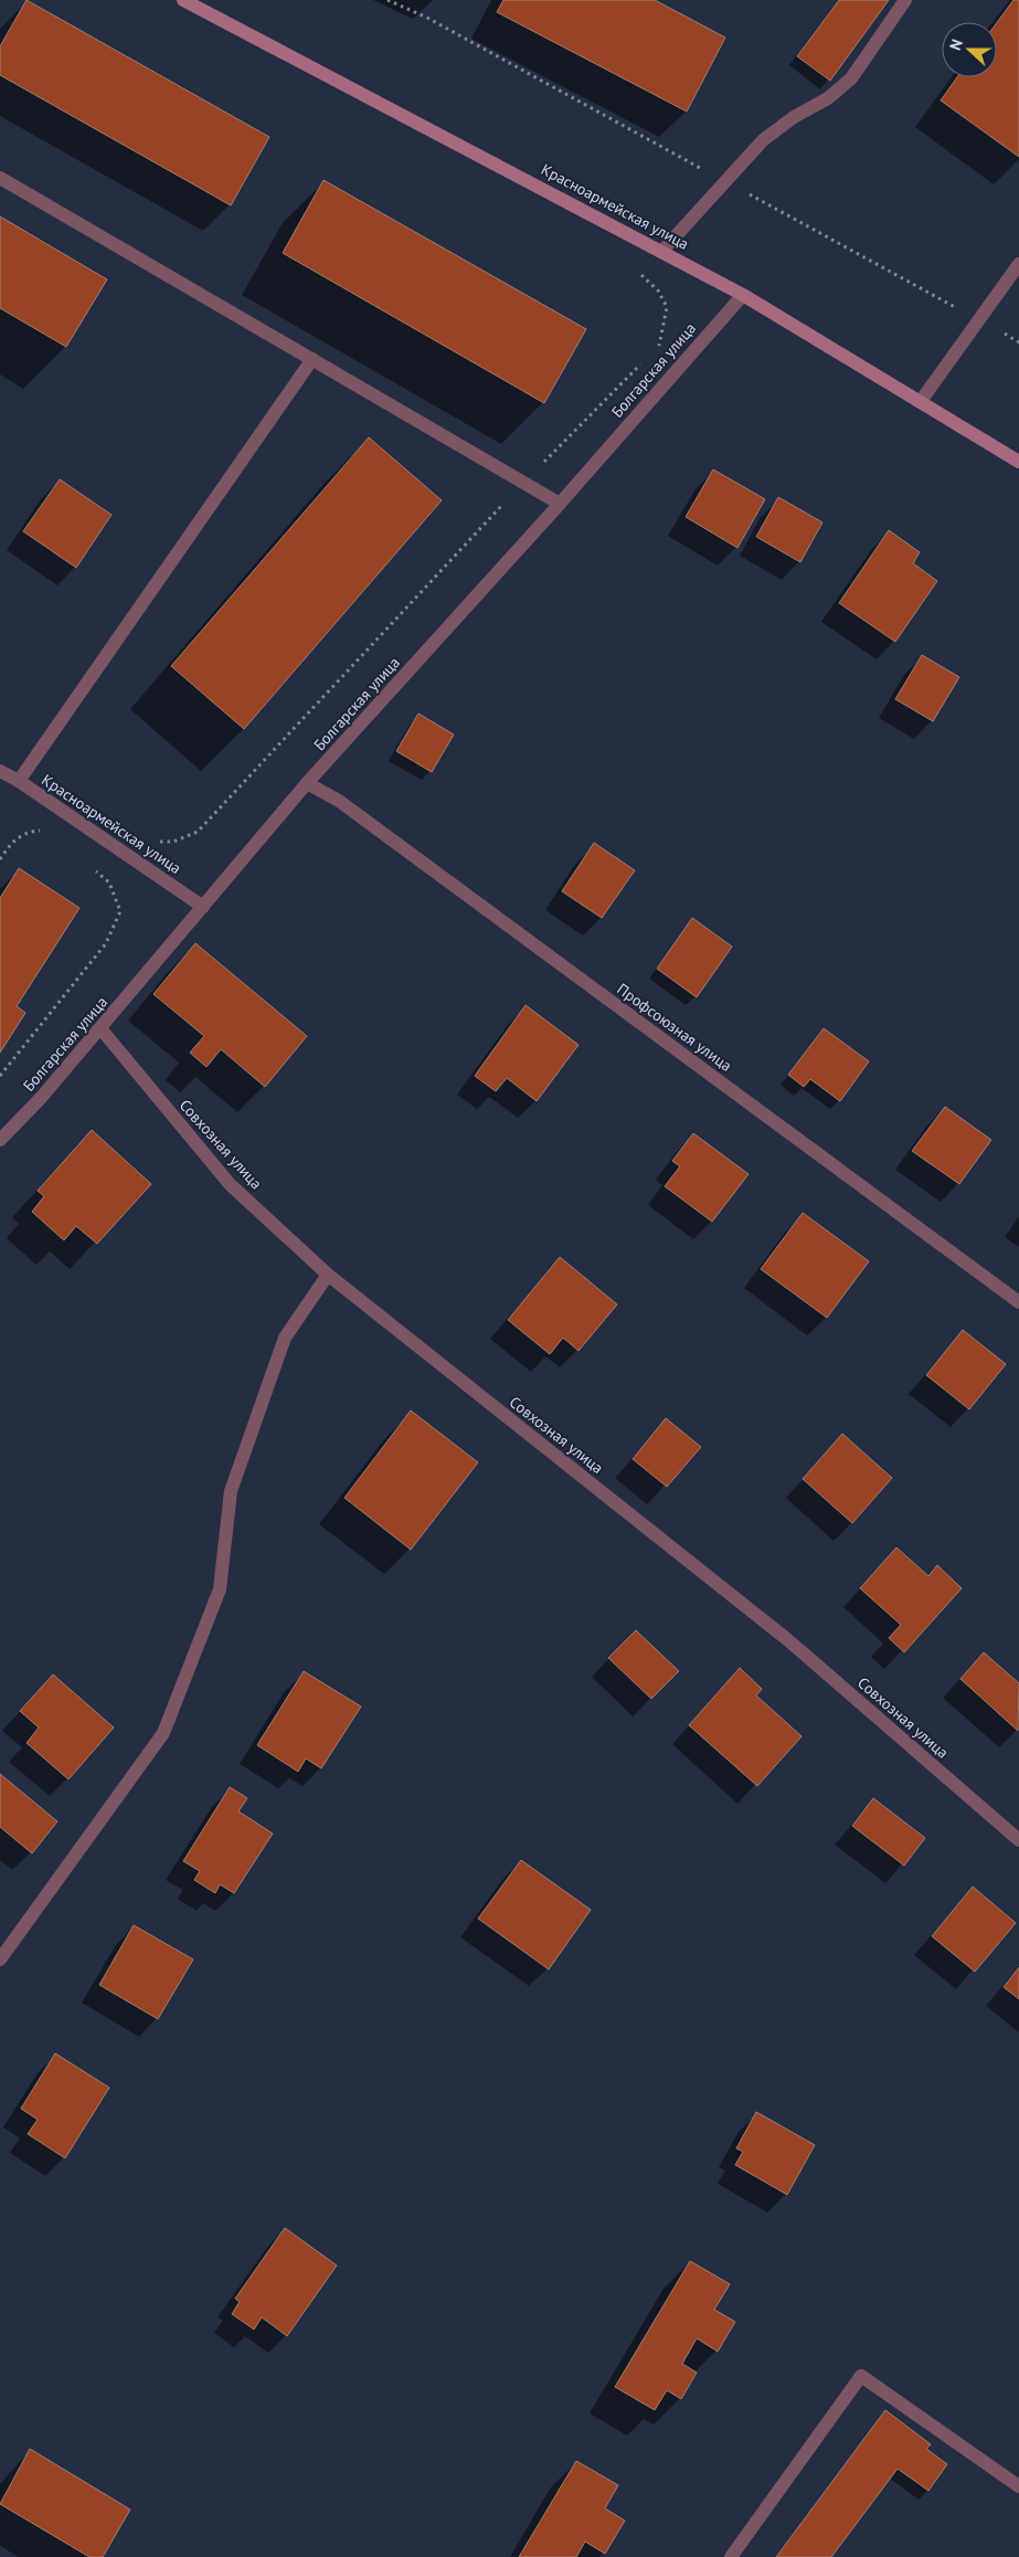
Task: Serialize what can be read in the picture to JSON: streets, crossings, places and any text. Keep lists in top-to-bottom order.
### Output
{
  "streets": {
    "main road": ["Красноармейская улица"],
    "street": ["Болгарская улица", "Профсоюзная улица", "Совхозная улица"]
  },
  "crossings": [
    ["Красноармейская улица", "Болгарская улица"],
    ["Болгарская улица", "Профсоюзная улица"],
    ["Болгарская улица", "Совхозная улица"]
  ],
  "north": "left"
}
